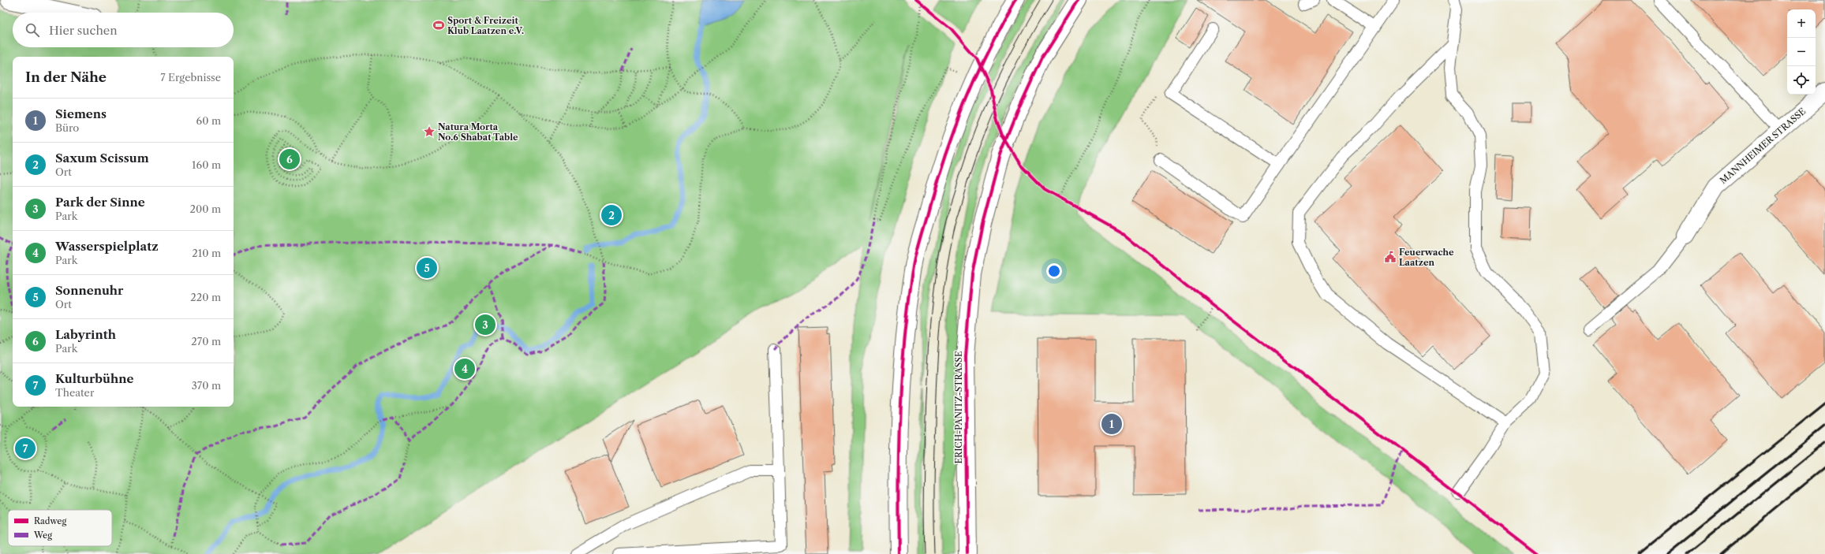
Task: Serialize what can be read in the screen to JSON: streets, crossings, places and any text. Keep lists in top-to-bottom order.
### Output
{
  "streets": {
    "main road": ["MANNHEIMER STRASSE", "ERICH-PANITZ-STRASSE"]
  },
  "places": {
    "sports": ["Sport & Freizeit Klub Laatzen e.V."],
    "place": ["Natura Morta No.6 Shabat Table"],
    "public building": ["Feuerwache Laatzen"]
  },
  "legend": ["Radweg", "Weg"],
  "page": {
    "map_buttons": ["+", "−"],
    "search": "Hier suchen",
    "heading": ["In der Nähe", "7 Ergebnisse"],
    "list": [
      {
        "mark": "1",
        "name": "Siemens",
        "note": "Büro",
        "value": "60 m"
      },
      {
        "mark": "2",
        "name": "Saxum Scissum",
        "note": "Ort",
        "value": "160 m"
      },
      {
        "mark": "3",
        "name": "Park der Sinne",
        "note": "Park",
        "value": "200 m"
      },
      {
        "mark": "4",
        "name": "Wasserspielplatz",
        "note": "Park",
        "value": "210 m"
      },
      {
        "mark": "5",
        "name": "Sonnenuhr",
        "note": "Ort",
        "value": "220 m"
      },
      {
        "mark": "6",
        "name": "Labyrinth",
        "note": "Park",
        "value": "270 m"
      },
      {
        "mark": "7",
        "name": "Kulturbühne",
        "note": "Theater",
        "value": "370 m"
      }
    ],
    "pins": [
      "6",
      "2",
      "5",
      "3",
      "4",
      "1",
      "7"
    ]
  }
}
